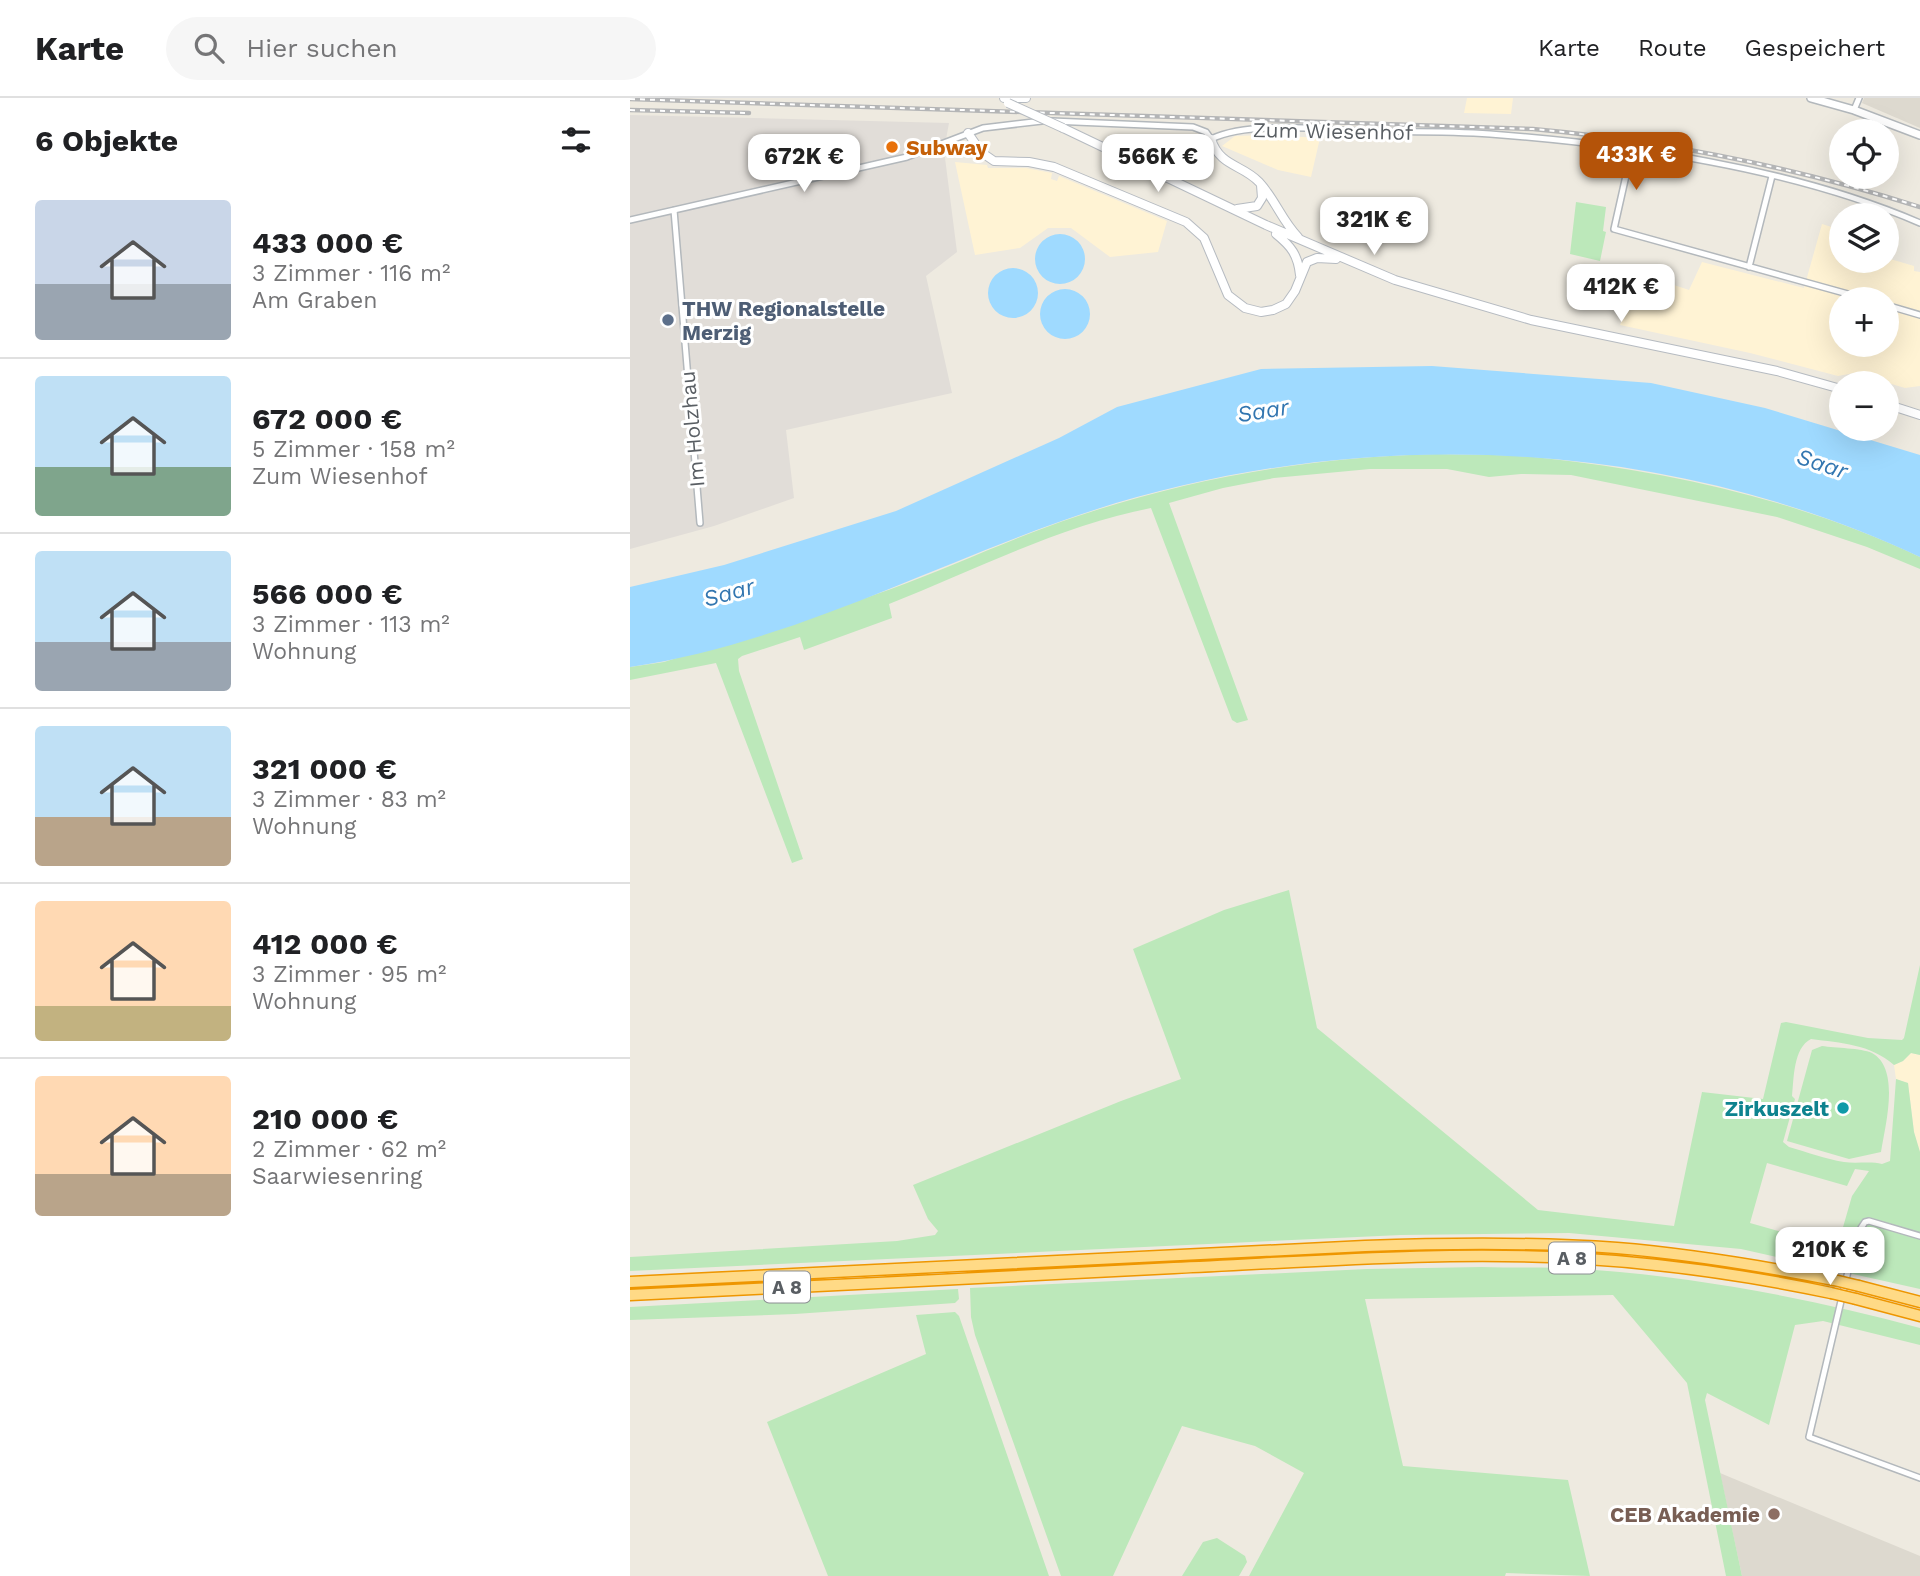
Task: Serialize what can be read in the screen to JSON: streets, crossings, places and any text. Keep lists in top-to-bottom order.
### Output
{
  "streets": {
    "highway": ["A 8"],
    "street": ["Zum Wiesenhof", "Im Holzhau"]
  },
  "water": ["Saar"],
  "places": [
    "Subway",
    "THW Regionalstelle Merzig",
    "Zirkuszelt",
    "CEB Akademie"
  ],
  "page": {
    "header": "Karte",
    "search": "Hier suchen",
    "nav": ["Karte", "Route", "Gespeichert"],
    "heading": "6 Objekte",
    "map_buttons": ["+", "−"],
    "price": [
      "433K €",
      "672K €",
      "566K €",
      "321K €",
      "412K €",
      "210K €"
    ],
    "list": [
      {
        "name": "433 000 €",
        "note": "3 Zimmer · 116 m² · Am Graben"
      },
      {
        "name": "672 000 €",
        "note": "5 Zimmer · 158 m² · Zum Wiesenhof"
      },
      {
        "name": "566 000 €",
        "note": "3 Zimmer · 113 m² · Wohnung"
      },
      {
        "name": "321 000 €",
        "note": "3 Zimmer · 83 m² · Wohnung"
      },
      {
        "name": "412 000 €",
        "note": "3 Zimmer · 95 m² · Wohnung"
      },
      {
        "name": "210 000 €",
        "note": "2 Zimmer · 62 m² · Saarwiesenring"
      }
    ]
  }
}
